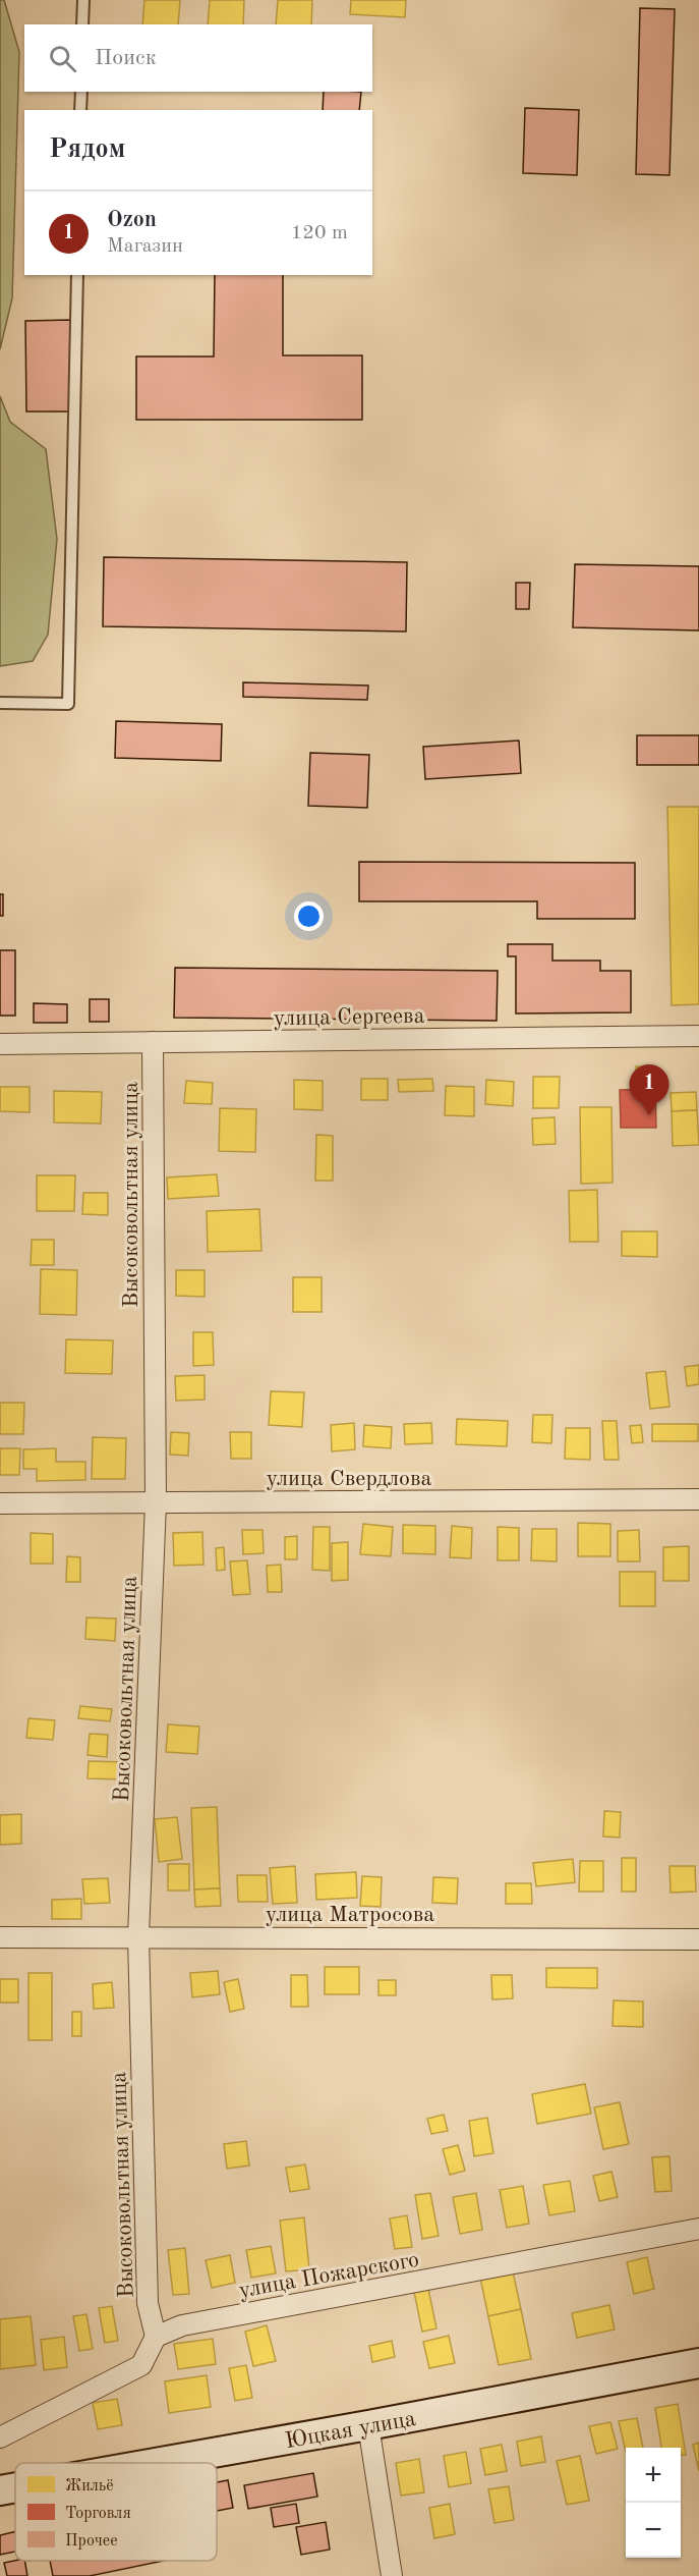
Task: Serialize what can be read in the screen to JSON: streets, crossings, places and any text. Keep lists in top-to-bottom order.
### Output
{
  "streets": {
    "main road": ["Юцкая улица"],
    "street": [
      "улица Сергеева",
      "Высоковольтная улица",
      "улица Свердлова",
      "улица Матросова",
      "улица Пожарского"
    ]
  },
  "crossings": [
    ["улица Сергеева", "Высоковольтная улица"],
    ["Высоковольтная улица", "улица Свердлова"],
    ["Высоковольтная улица", "улица Матросова"],
    ["Высоковольтная улица", "улица Пожарского"]
  ],
  "legend": ["Жильё", "Торговля", "Прочее"],
  "page": {
    "search": "Поиск",
    "heading": "Рядом",
    "list": [
      {
        "mark": "1",
        "name": "Ozon",
        "note": "Магазин",
        "value": "120 m"
      }
    ],
    "pins": "1",
    "map_buttons": ["+", "−"]
  }
}
